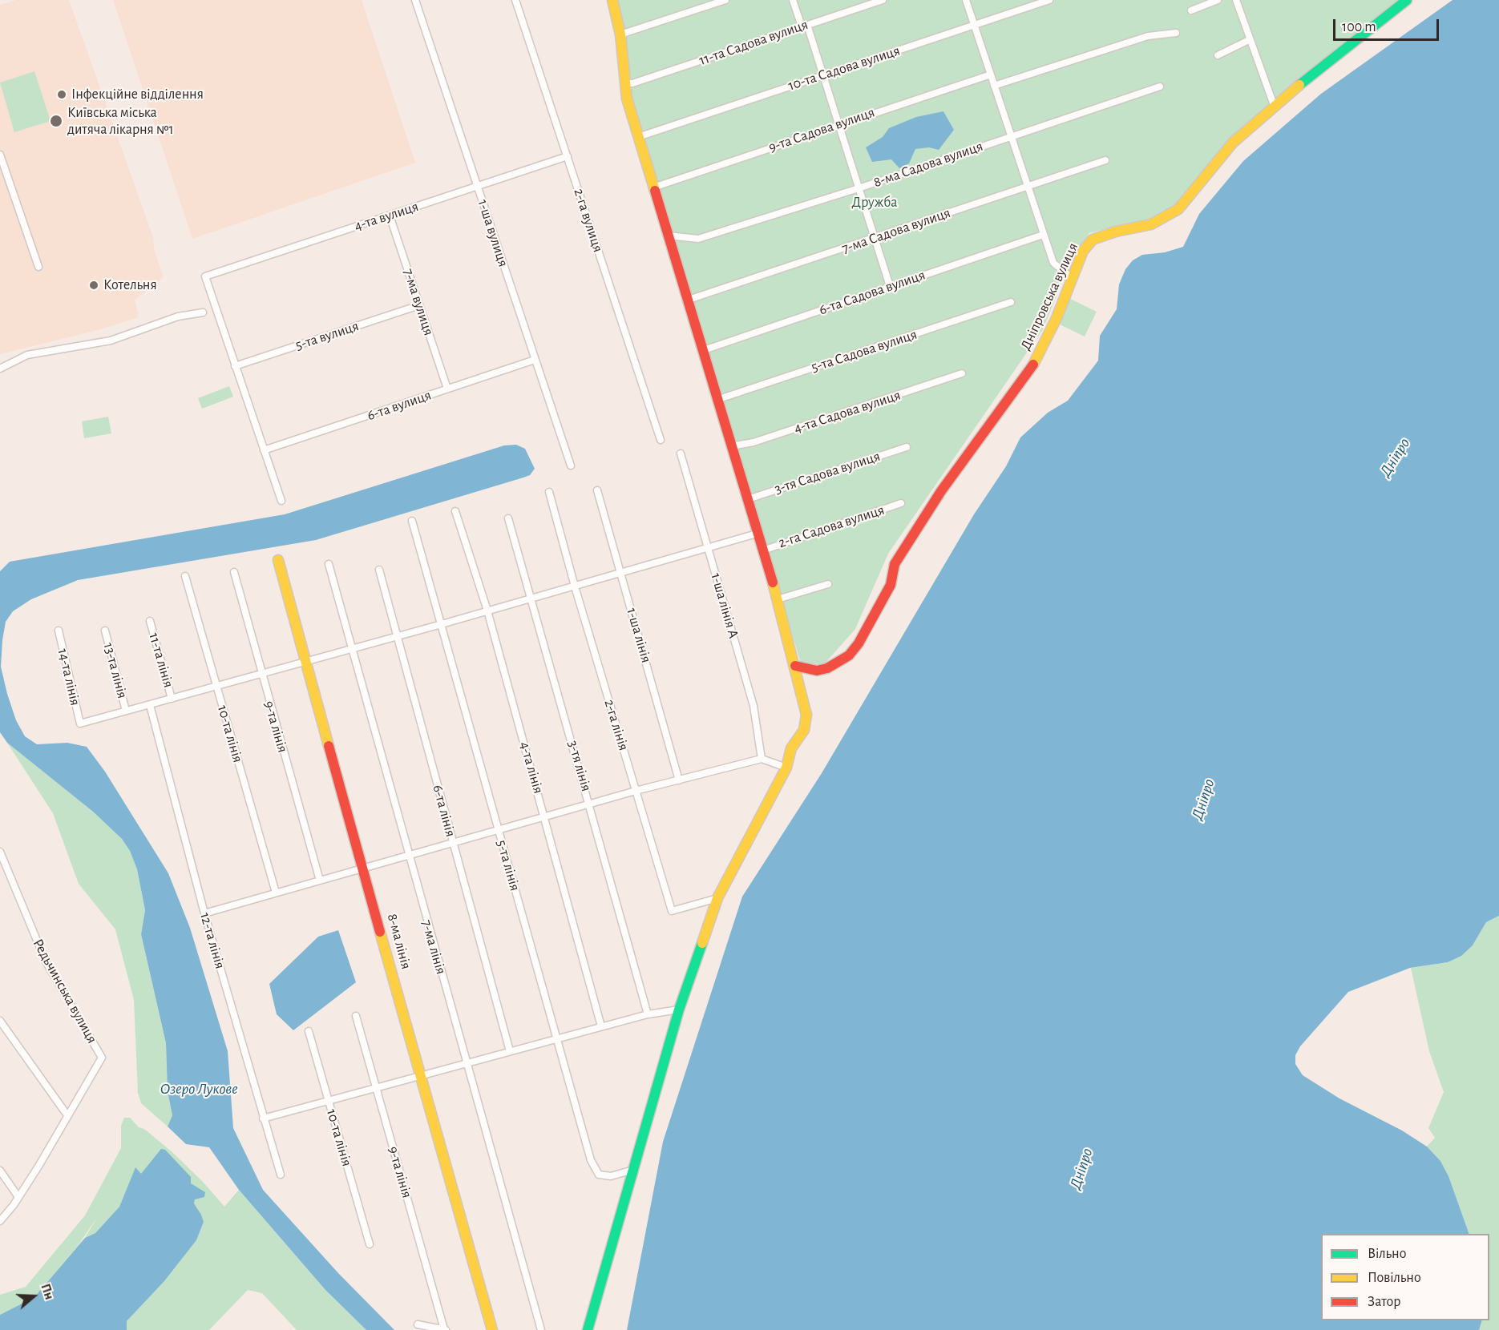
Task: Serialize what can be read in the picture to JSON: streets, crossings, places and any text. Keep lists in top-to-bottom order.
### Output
{
  "streets": {
    "street": [
      "11-та Садова вулиця",
      "10-та Садова вулиця",
      "9-та Садова вулиця",
      "8-ма Садова вулиця",
      "4-та вулиця",
      "2-га вулиця",
      "7-ма Садова вулиця",
      "1-ша вулиця",
      "6-та Садова вулиця",
      "Дніпровська вулиця",
      "7-ма вулиця",
      "5-та вулиця",
      "5-та Садова вулиця",
      "6-та вулиця",
      "4-та Садова вулиця",
      "3-тя Садова вулиця",
      "2-га Садова вулиця",
      "1-ша лінія А",
      "1-ша лінія",
      "11-та лінія",
      "13-та лінія",
      "14-та лінія",
      "2-га лінія",
      "9-та лінія",
      "10-та лінія",
      "3-тя лінія",
      "4-та лінія",
      "6-та лінія",
      "5-та лінія",
      "12-та лінія",
      "8-ма лінія",
      "7-ма лінія",
      "Редьчинська вулиця"
    ]
  },
  "crossings": [
    ["4-та вулиця", "2-га вулиця"],
    ["4-та вулиця", "1-ша вулиця"],
    ["4-та вулиця", "7-ма вулиця"],
    ["4-та вулиця", "5-та вулиця"],
    ["1-ша вулиця", "6-та вулиця"],
    ["7-ма вулиця", "5-та вулиця"],
    ["7-ма вулиця", "6-та вулиця"],
    ["13-та лінія", "14-та лінія"]
  ],
  "water": ["Дніпро", "Озеро Лукове"],
  "parks": ["Дружба"],
  "places": ["Інфекційне відділення", "Київська міська дитяча лікарня №1", "Котельня"],
  "legend": ["Вільно", "Повільно", "Затор"],
  "scale_bar": "100 m",
  "north": "right"
}
